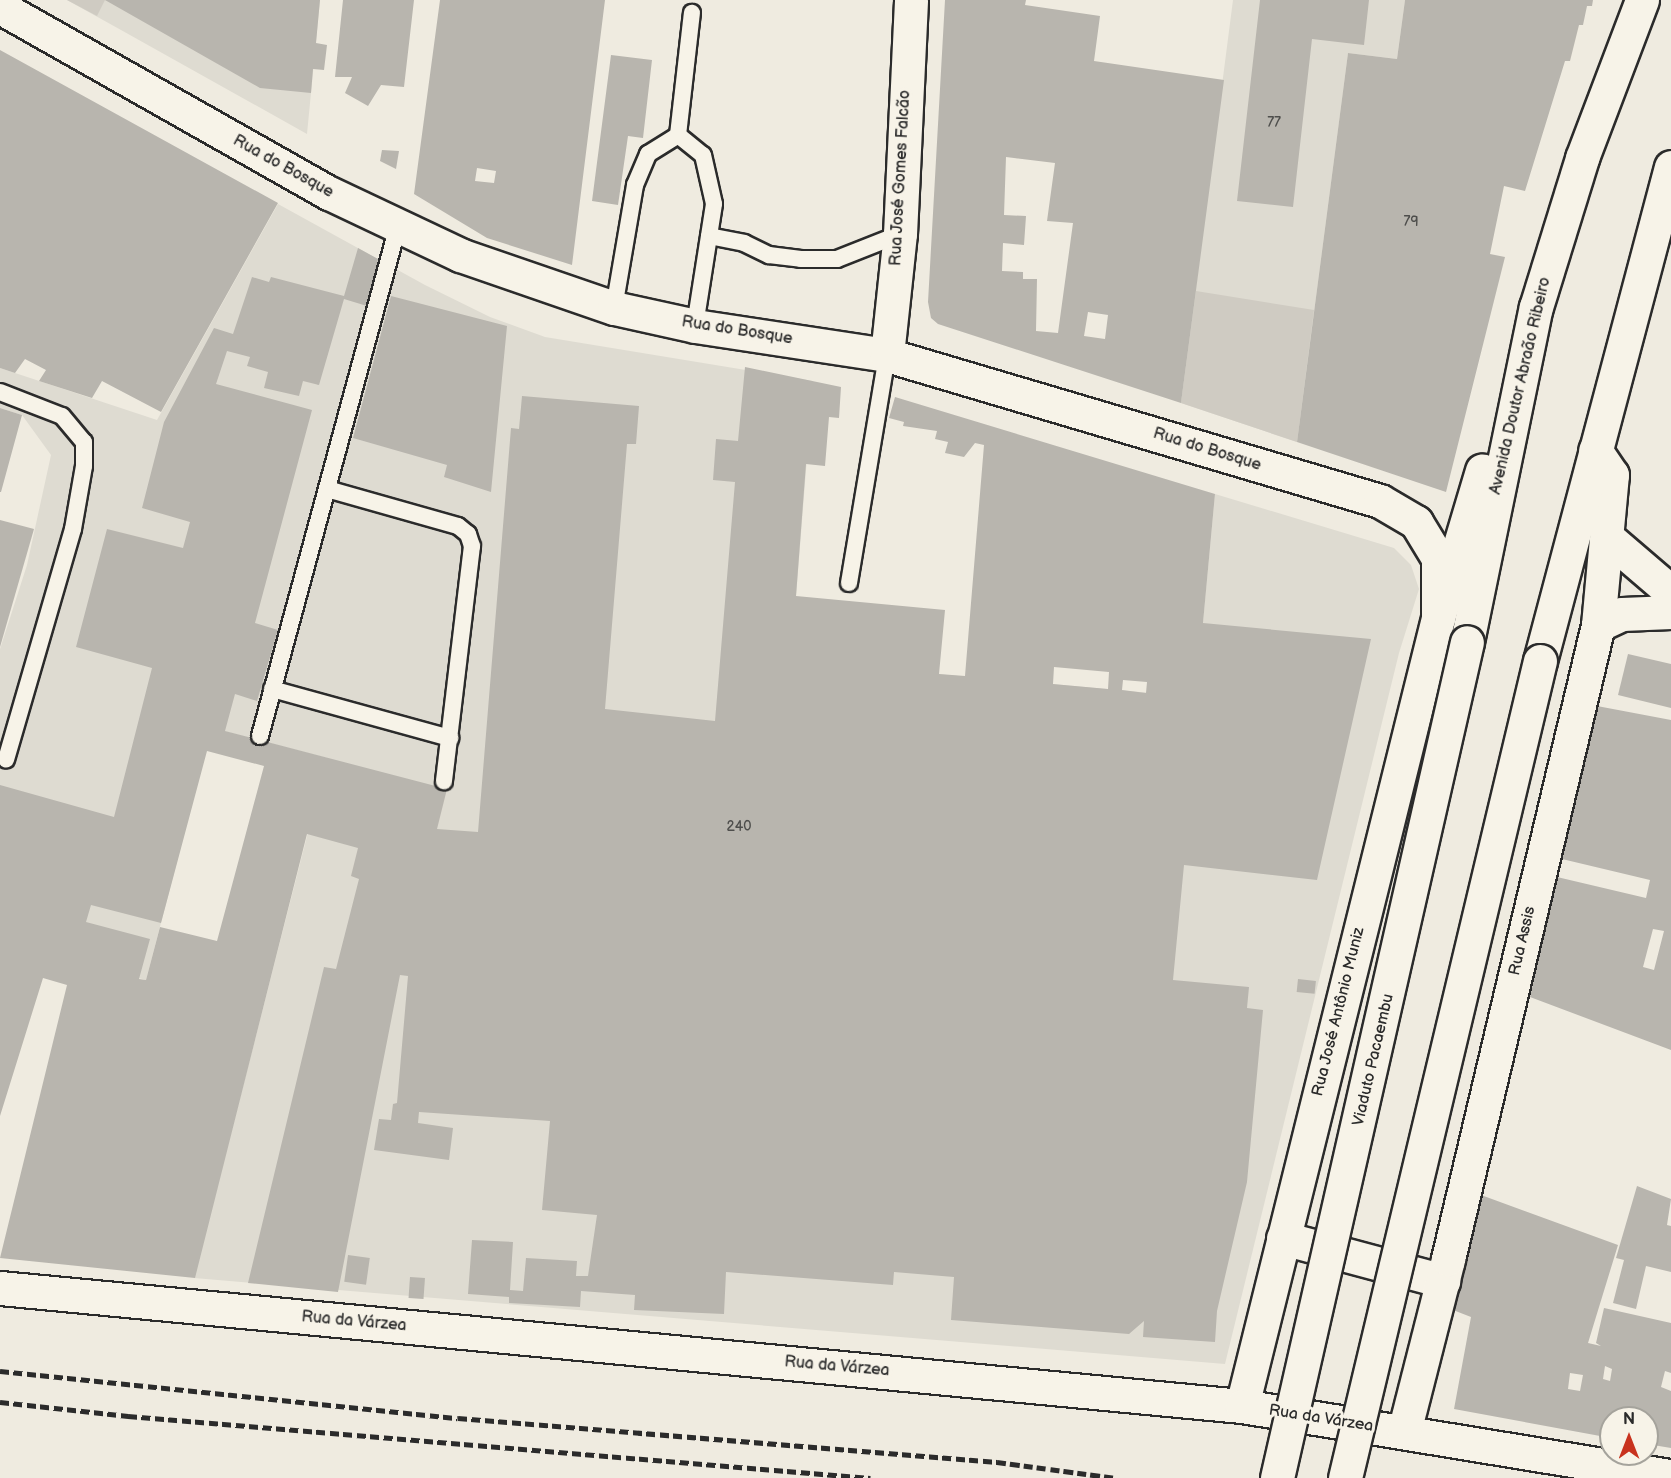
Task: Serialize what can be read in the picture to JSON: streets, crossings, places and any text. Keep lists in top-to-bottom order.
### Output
{
  "streets": {
    "street": [
      "Rua do Bosque",
      "Rua José Gomes Falcão",
      "Avenida Doutor Abraão Ribeiro",
      "Rua Assis",
      "Rua José Antônio Muniz",
      "Viaduto Pacaembu",
      "Rua da Várzea"
    ]
  },
  "crossings": [
    ["Rua do Bosque", "Rua José Gomes Falcão"],
    ["Rua do Bosque", "Rua José Antônio Muniz"],
    ["Avenida Doutor Abraão Ribeiro", "Viaduto Pacaembu"],
    ["Rua Assis", "Rua da Várzea"],
    ["Rua José Antônio Muniz", "Rua da Várzea"]
  ],
  "house_numbers": ["77", "79", "240"],
  "north": "top"
}
